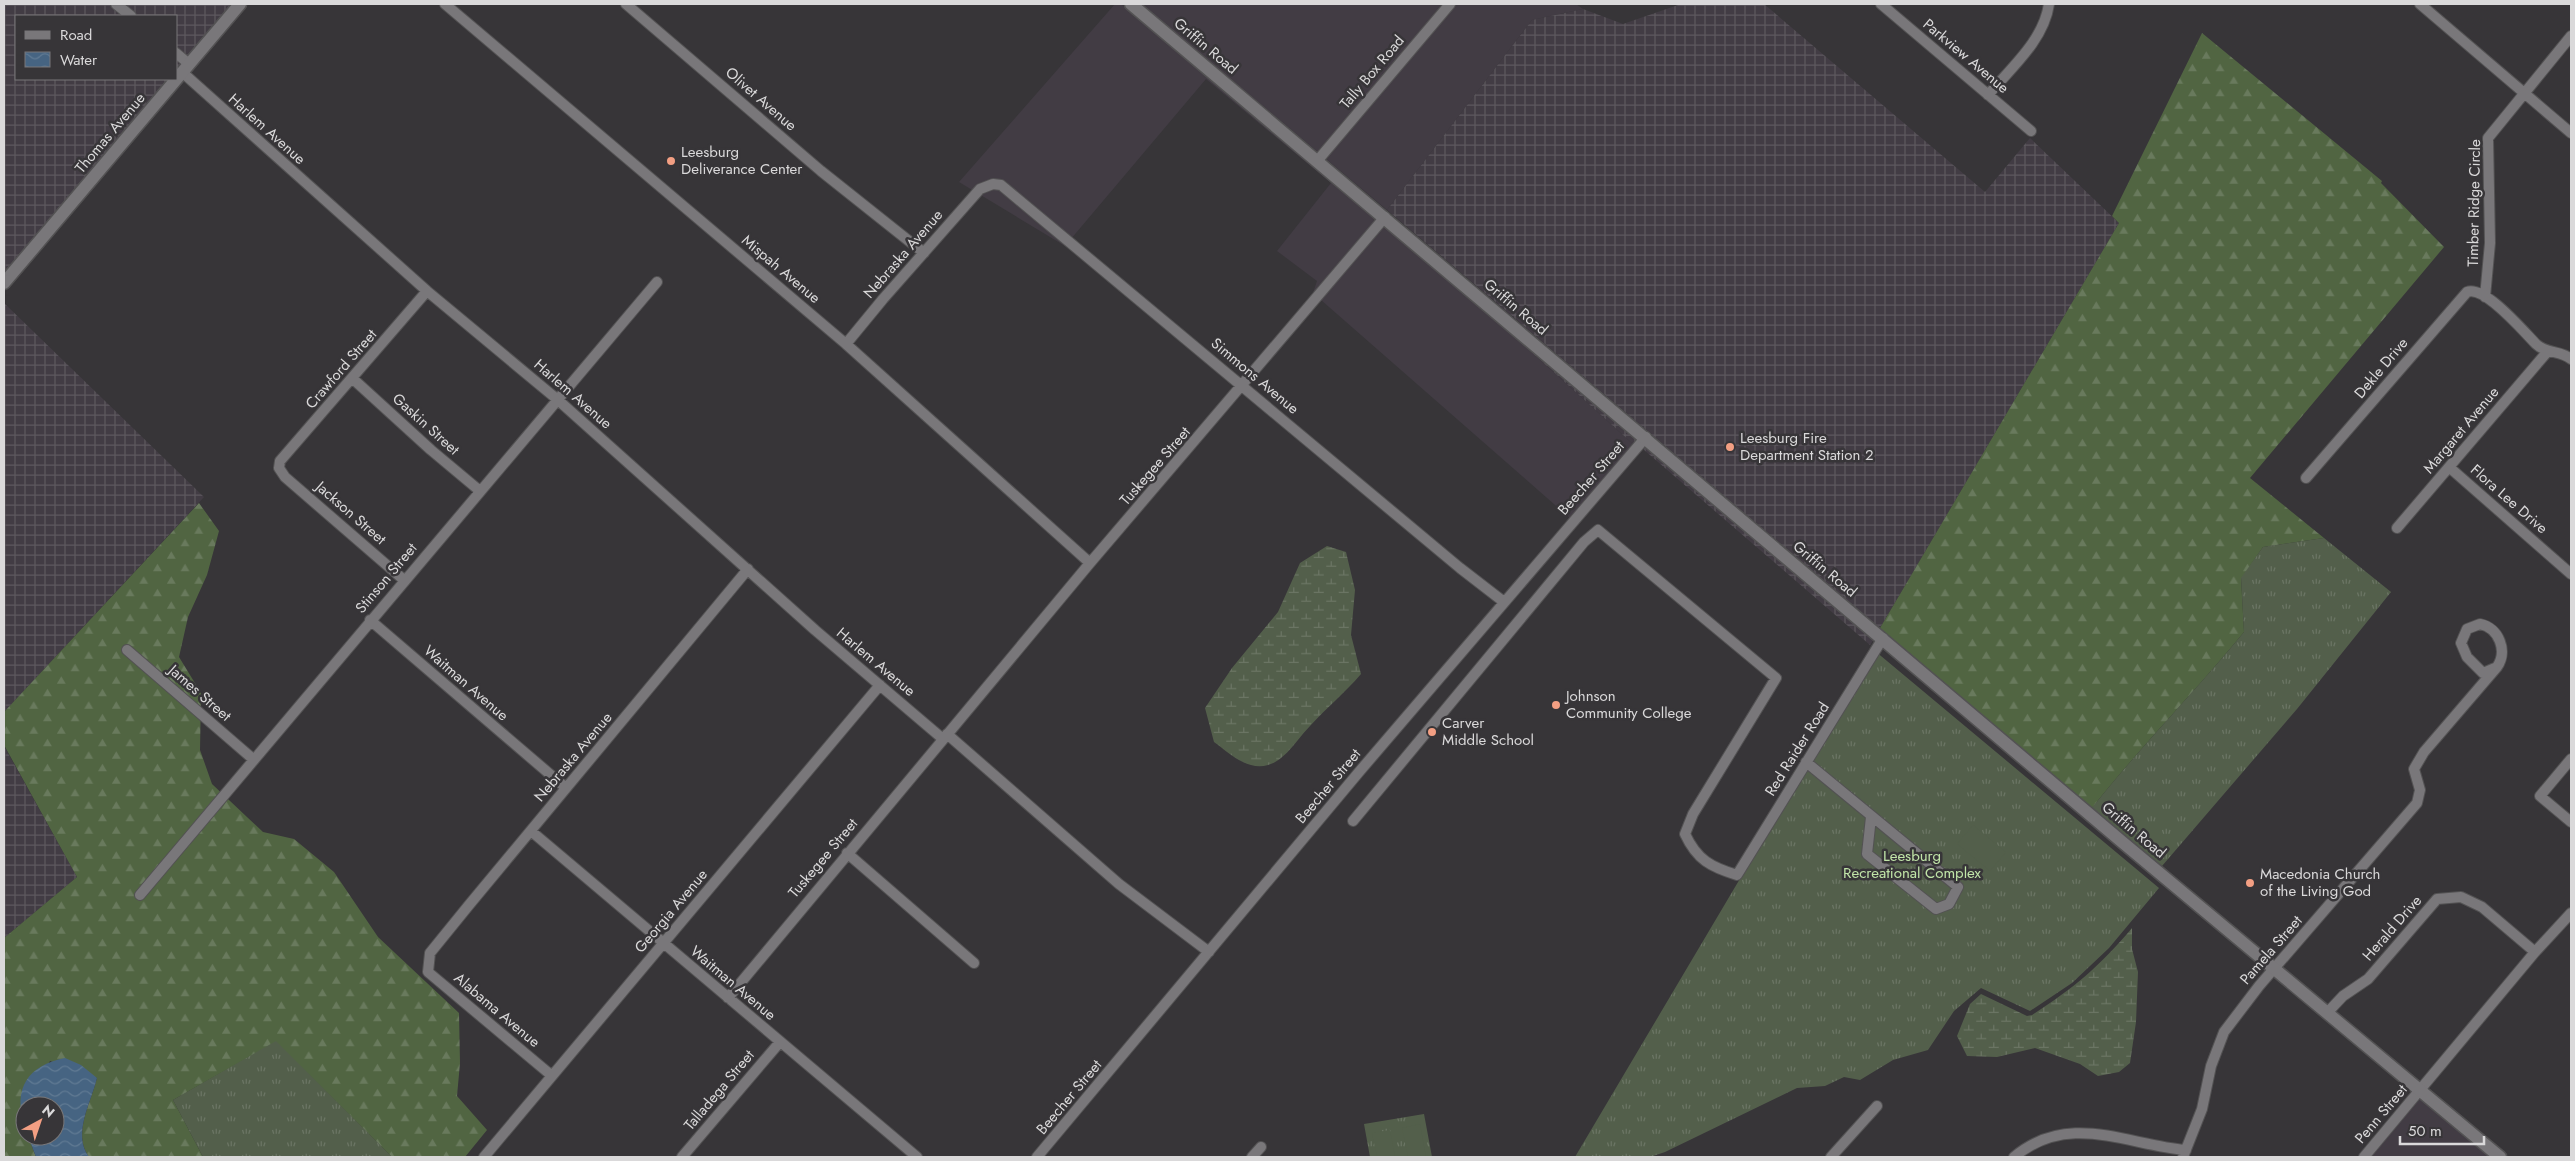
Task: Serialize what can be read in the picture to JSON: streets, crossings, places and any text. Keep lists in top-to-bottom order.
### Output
{
  "streets": {
    "street": [
      "Griffin Road",
      "Parkview Avenue",
      "Tally Box Road",
      "Olivet Avenue",
      "Harlem Avenue",
      "Thomas Avenue",
      "Timber Ridge Circle",
      "Nebraska Avenue",
      "Mispah Avenue",
      "Dekle Drive",
      "Crawford Street",
      "Simmons Avenue",
      "Gaskin Street",
      "Margaret Avenue",
      "Tuskegee Street",
      "Beecher Street",
      "Flora Lee Drive",
      "Jackson Street",
      "Stinson Street",
      "Waitman Avenue",
      "James Street",
      "Red Raider Road",
      "Georgia Avenue",
      "Herald Drive",
      "Pamela Street",
      "Alabama Avenue",
      "Talladega Street",
      "Penn Street"
    ]
  },
  "crossings": [
    ["Griffin Road", "Tally Box Road"],
    ["Griffin Road", "Tuskegee Street"],
    ["Griffin Road", "Beecher Street"],
    ["Griffin Road", "Red Raider Road"],
    ["Griffin Road", "Herald Drive"],
    ["Griffin Road", "Pamela Street"],
    ["Griffin Road", "Penn Street"],
    ["Olivet Avenue", "Nebraska Avenue"],
    ["Harlem Avenue", "Thomas Avenue"],
    ["Harlem Avenue", "Nebraska Avenue"],
    ["Harlem Avenue", "Crawford Street"],
    ["Harlem Avenue", "Tuskegee Street"],
    ["Harlem Avenue", "Beecher Street"],
    ["Harlem Avenue", "Stinson Street"],
    ["Harlem Avenue", "Georgia Avenue"],
    ["Timber Ridge Circle", "Dekle Drive"],
    ["Nebraska Avenue", "Mispah Avenue"],
    ["Nebraska Avenue", "Simmons Avenue"],
    ["Nebraska Avenue", "Waitman Avenue"],
    ["Nebraska Avenue", "Alabama Avenue"],
    ["Mispah Avenue", "Tuskegee Street"],
    ["Crawford Street", "Gaskin Street"],
    ["Crawford Street", "Jackson Street"],
    ["Simmons Avenue", "Tuskegee Street"],
    ["Simmons Avenue", "Beecher Street"],
    ["Gaskin Street", "Stinson Street"],
    ["Margaret Avenue", "Flora Lee Drive"],
    ["Tuskegee Street", "Waitman Avenue"],
    ["Jackson Street", "Stinson Street"],
    ["Stinson Street", "Waitman Avenue"],
    ["Stinson Street", "James Street"],
    ["Waitman Avenue", "Georgia Avenue"],
    ["Waitman Avenue", "Talladega Street"],
    ["Georgia Avenue", "Alabama Avenue"]
  ],
  "parks": ["Leesburg Recreational Complex"],
  "places": [
    "Leesburg Deliverance Center",
    "Leesburg Fire Department Station 2",
    "Johnson Community College",
    "Carver Middle School",
    "Macedonia Church of the Living God"
  ],
  "legend": ["Road", "Water"],
  "scale_bar": "50 m",
  "north": "top right"
}
